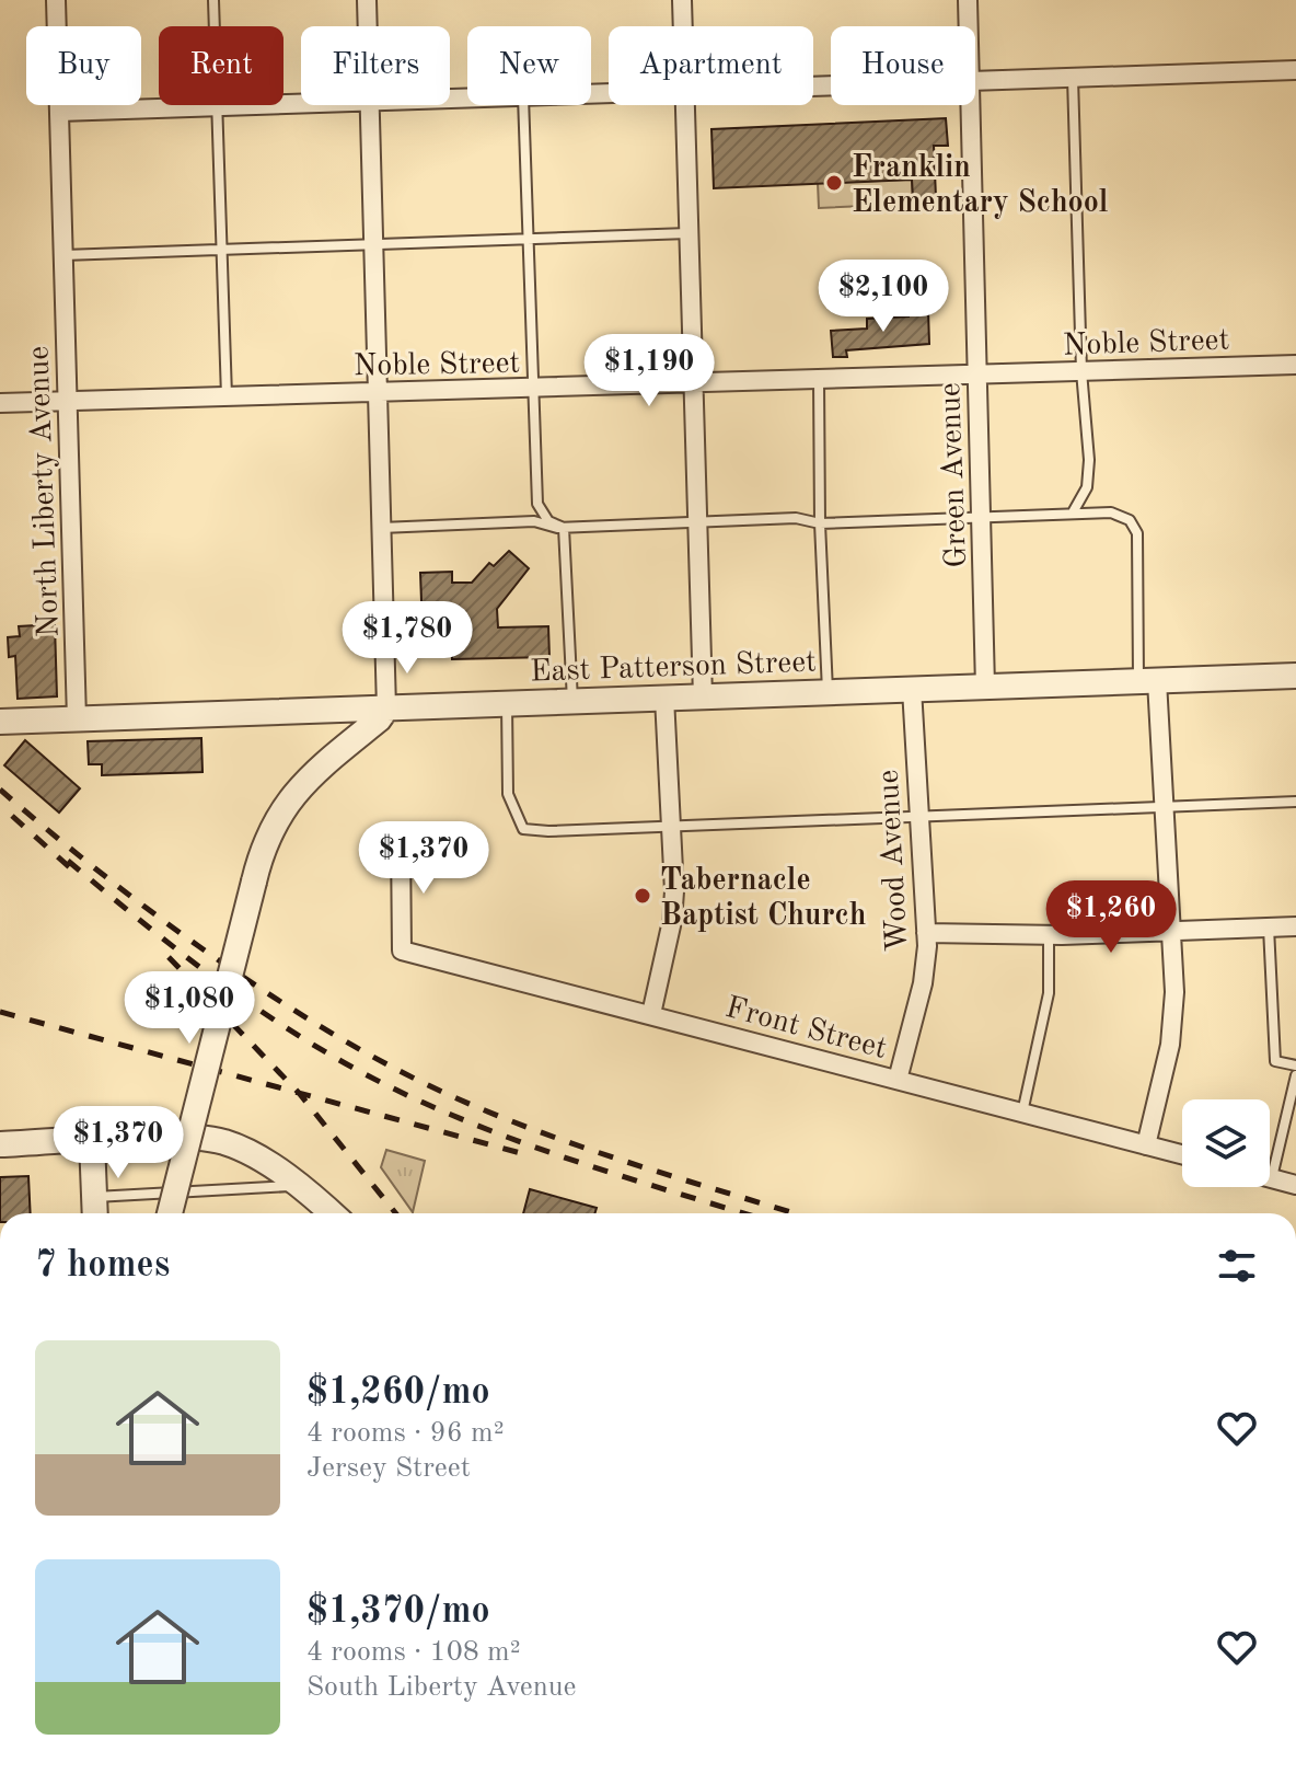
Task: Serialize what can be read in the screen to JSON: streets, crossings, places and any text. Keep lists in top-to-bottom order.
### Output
{
  "streets": {
    "street": [
      "Noble Street",
      "Green Avenue",
      "North Liberty Avenue",
      "East Patterson Street",
      "Wood Avenue",
      "Front Street"
    ]
  },
  "crossings": [
    ["Noble Street", "Green Avenue"],
    ["Noble Street", "North Liberty Avenue"],
    ["Green Avenue", "East Patterson Street"],
    ["North Liberty Avenue", "East Patterson Street"],
    ["East Patterson Street", "Wood Avenue"],
    ["Wood Avenue", "Front Street"]
  ],
  "places": ["Franklin Elementary School", "Tabernacle Baptist Church"],
  "page": {
    "chip": [
      "Buy",
      "Rent",
      "Filters",
      "New",
      "Apartment",
      "House"
    ],
    "price": [
      "$2,100",
      "$1,190",
      "$1,780",
      "$1,370",
      "$1,260",
      "$1,080",
      "$1,370"
    ],
    "heading": "7 homes",
    "list": [
      {
        "name": "$1,260/mo",
        "note": "4 rooms · 96 m² · Jersey Street"
      },
      {
        "name": "$1,370/mo",
        "note": "4 rooms · 108 m² · South Liberty Avenue"
      }
    ]
  }
}
